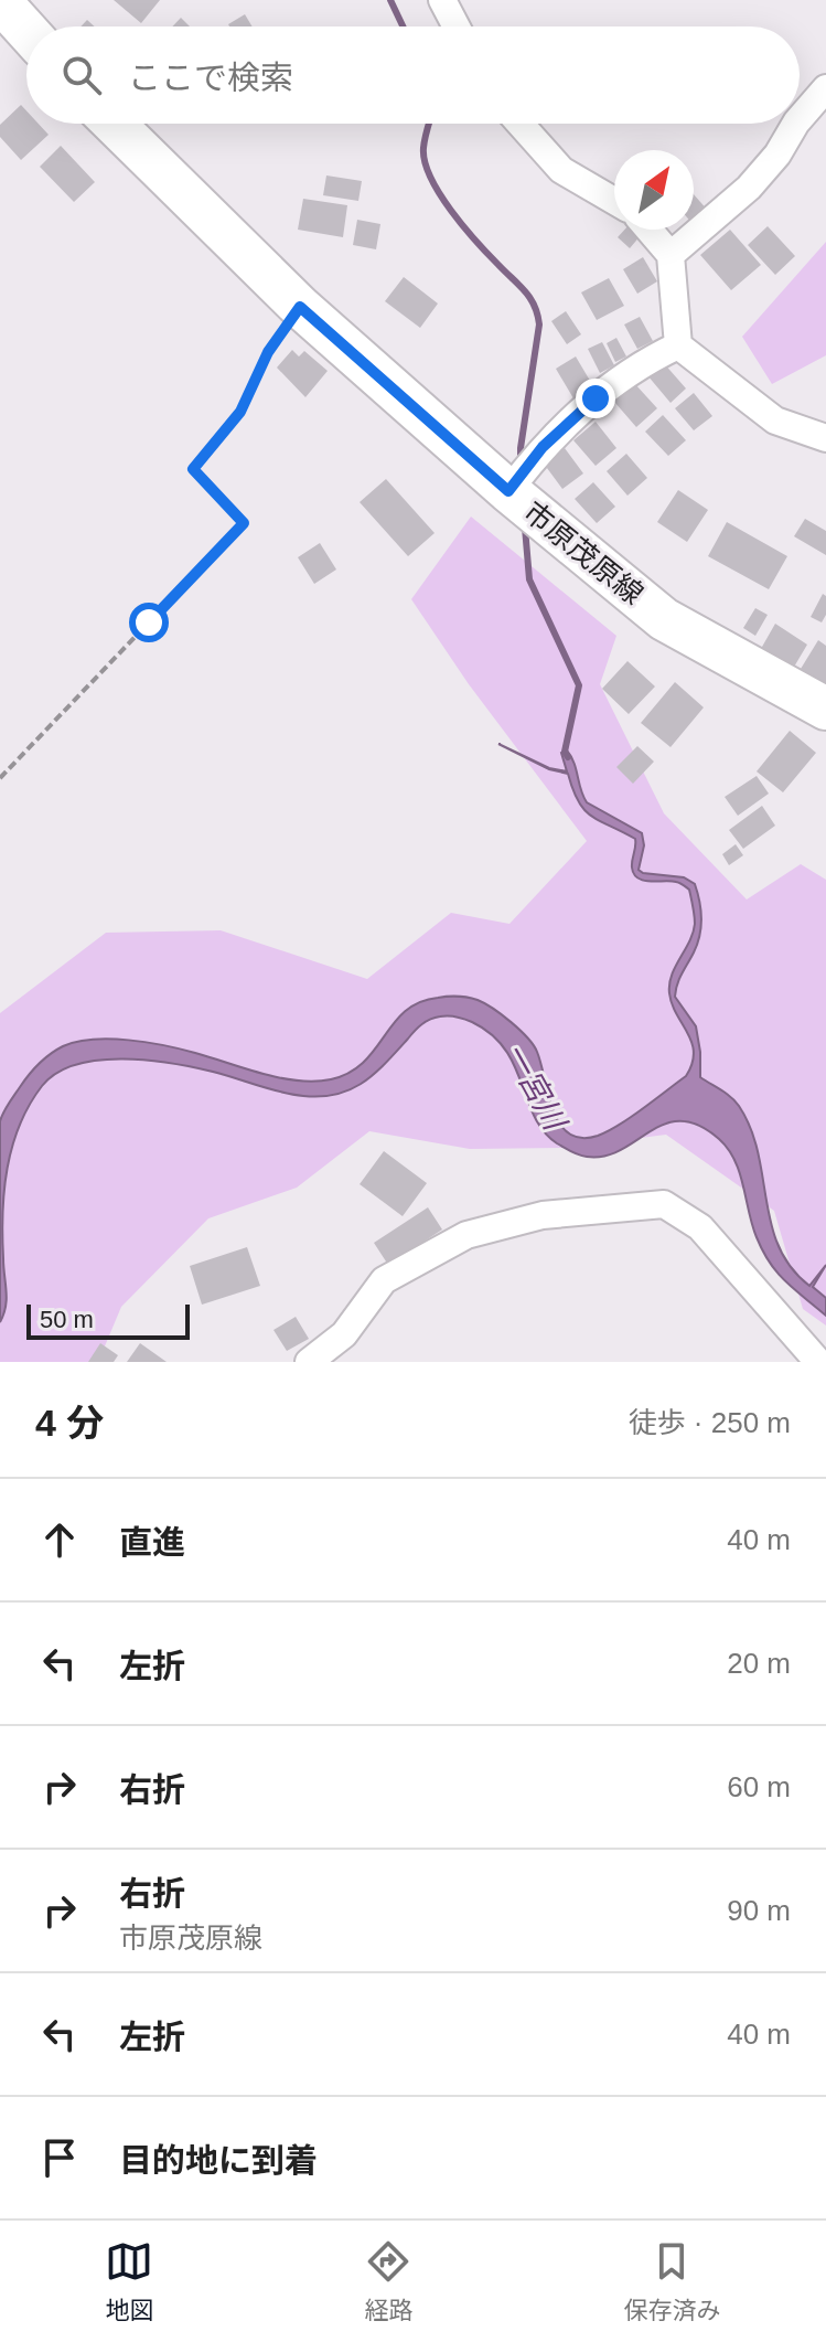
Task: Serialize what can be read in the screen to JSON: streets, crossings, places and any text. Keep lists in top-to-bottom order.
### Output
{
  "streets": {
    "main road": ["市原茂原線"]
  },
  "water": ["一宮川"],
  "scale_bar": "50 m",
  "north": "top right",
  "page": {
    "search": "ここで検索",
    "scale": "50 m",
    "heading": ["4 分", "徒歩 · 250 m"],
    "list": [
      ["直進", "40 m"],
      ["左折", "20 m"],
      ["右折", "60 m"],
      ["右折", "市原茂原線", "90 m"],
      ["左折", "40 m"],
      "目的地に到着"
    ],
    "nav": ["地図", "経路", "保存済み"]
  }
}
